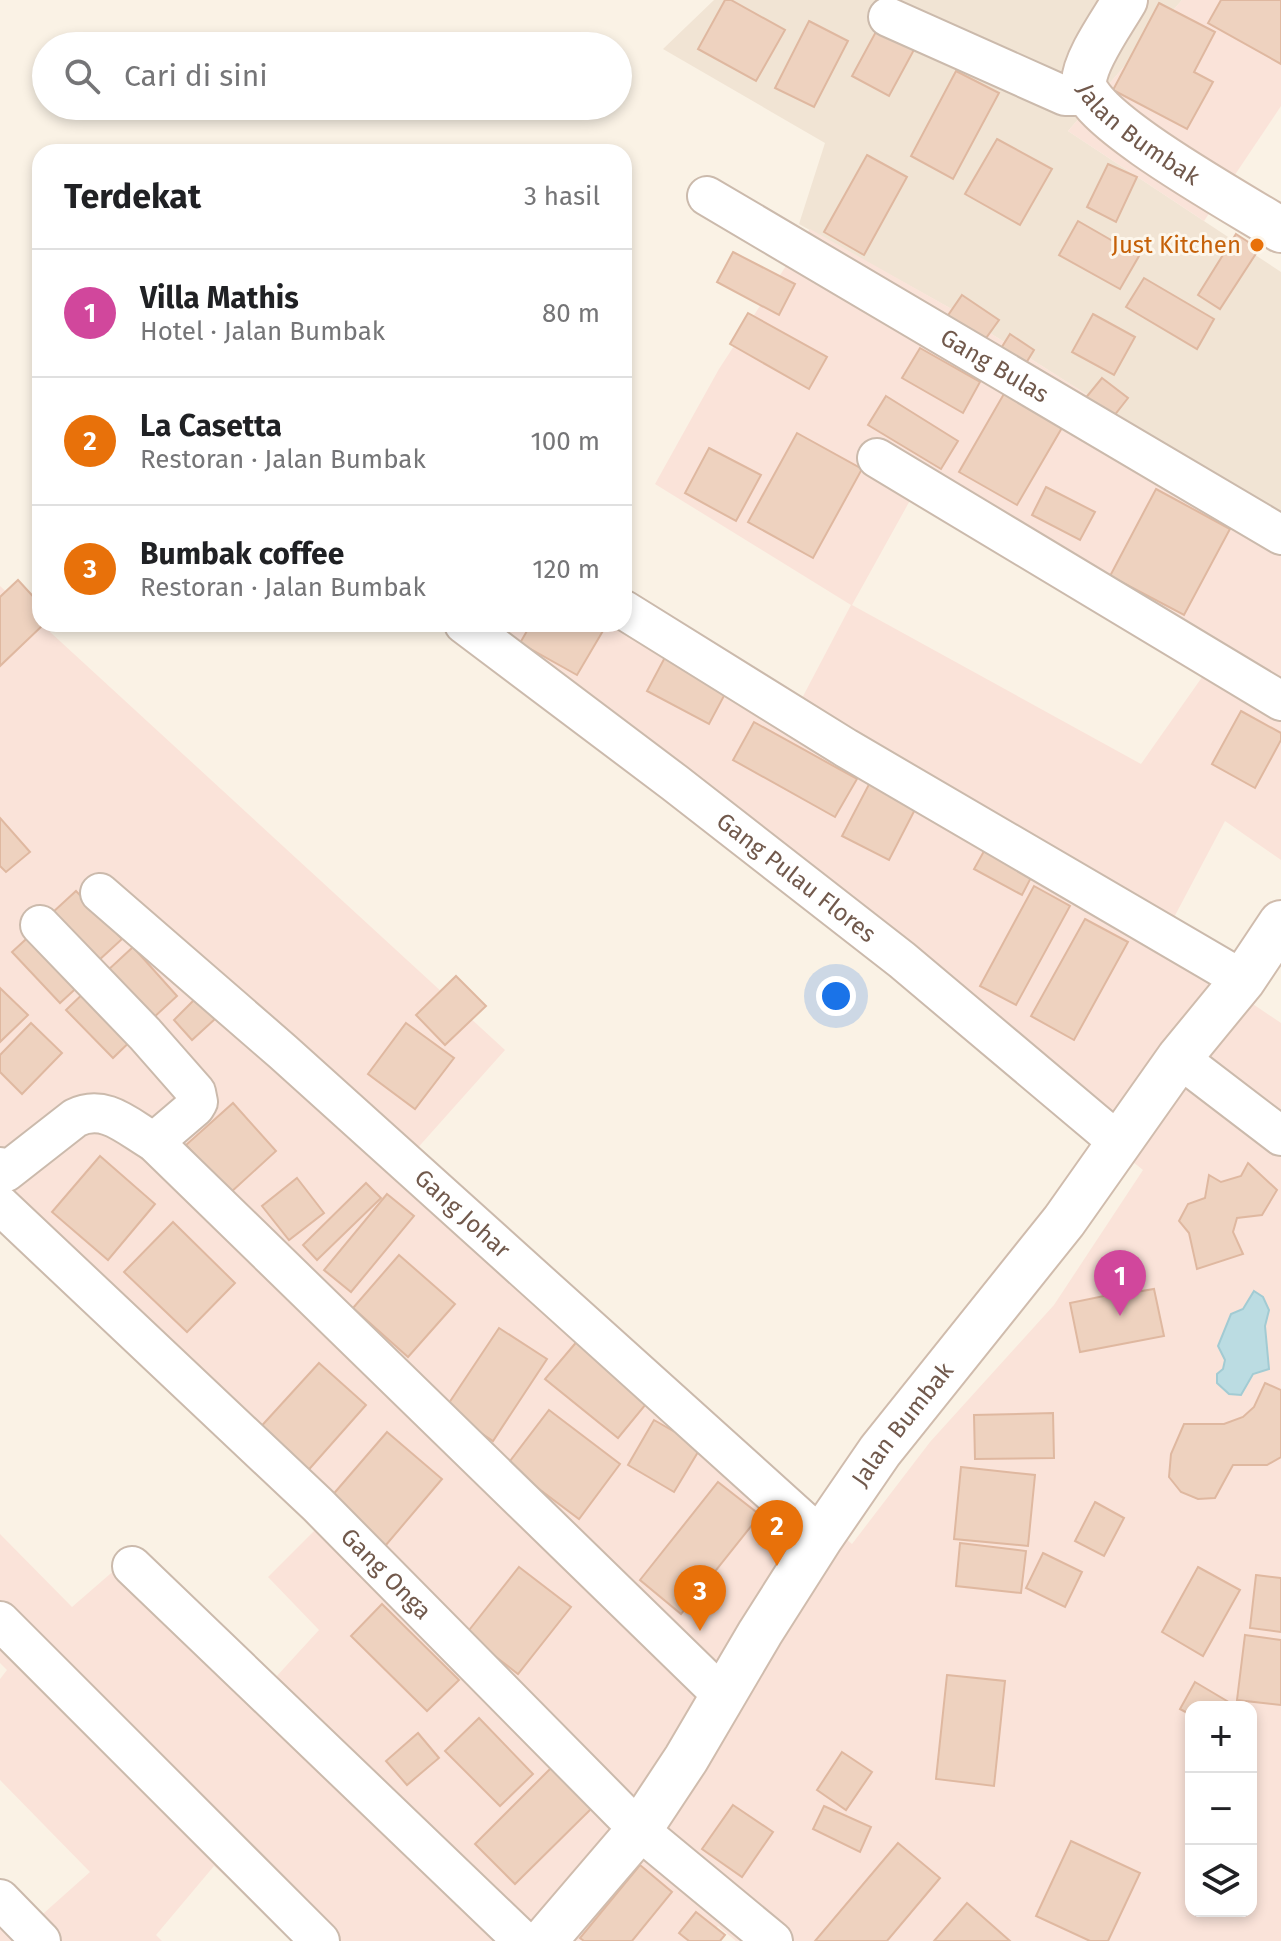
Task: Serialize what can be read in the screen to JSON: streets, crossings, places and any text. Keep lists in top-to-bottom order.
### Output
{
  "streets": {
    "street": [
      "Jalan Bumbak",
      "Gang Bulas",
      "Gang Pulau Flores",
      "Gang Johar",
      "Gang Onga"
    ]
  },
  "crossings": [
    ["Jalan Bumbak", "Gang Pulau Flores"],
    ["Jalan Bumbak", "Gang Johar"],
    ["Jalan Bumbak", "Gang Onga"]
  ],
  "places": ["Just Kitchen"],
  "page": {
    "search": "Cari di sini",
    "heading": ["Terdekat", "3 hasil"],
    "list": [
      {
        "mark": "1",
        "name": "Villa Mathis",
        "note": "Hotel · Jalan Bumbak",
        "value": "80 m"
      },
      {
        "mark": "2",
        "name": "La Casetta",
        "note": "Restoran · Jalan Bumbak",
        "value": "100 m"
      },
      {
        "mark": "3",
        "name": "Bumbak coffee",
        "note": "Restoran · Jalan Bumbak",
        "value": "120 m"
      }
    ],
    "pins": ["1", "2", "3"],
    "map_buttons": ["+", "−"]
  }
}
